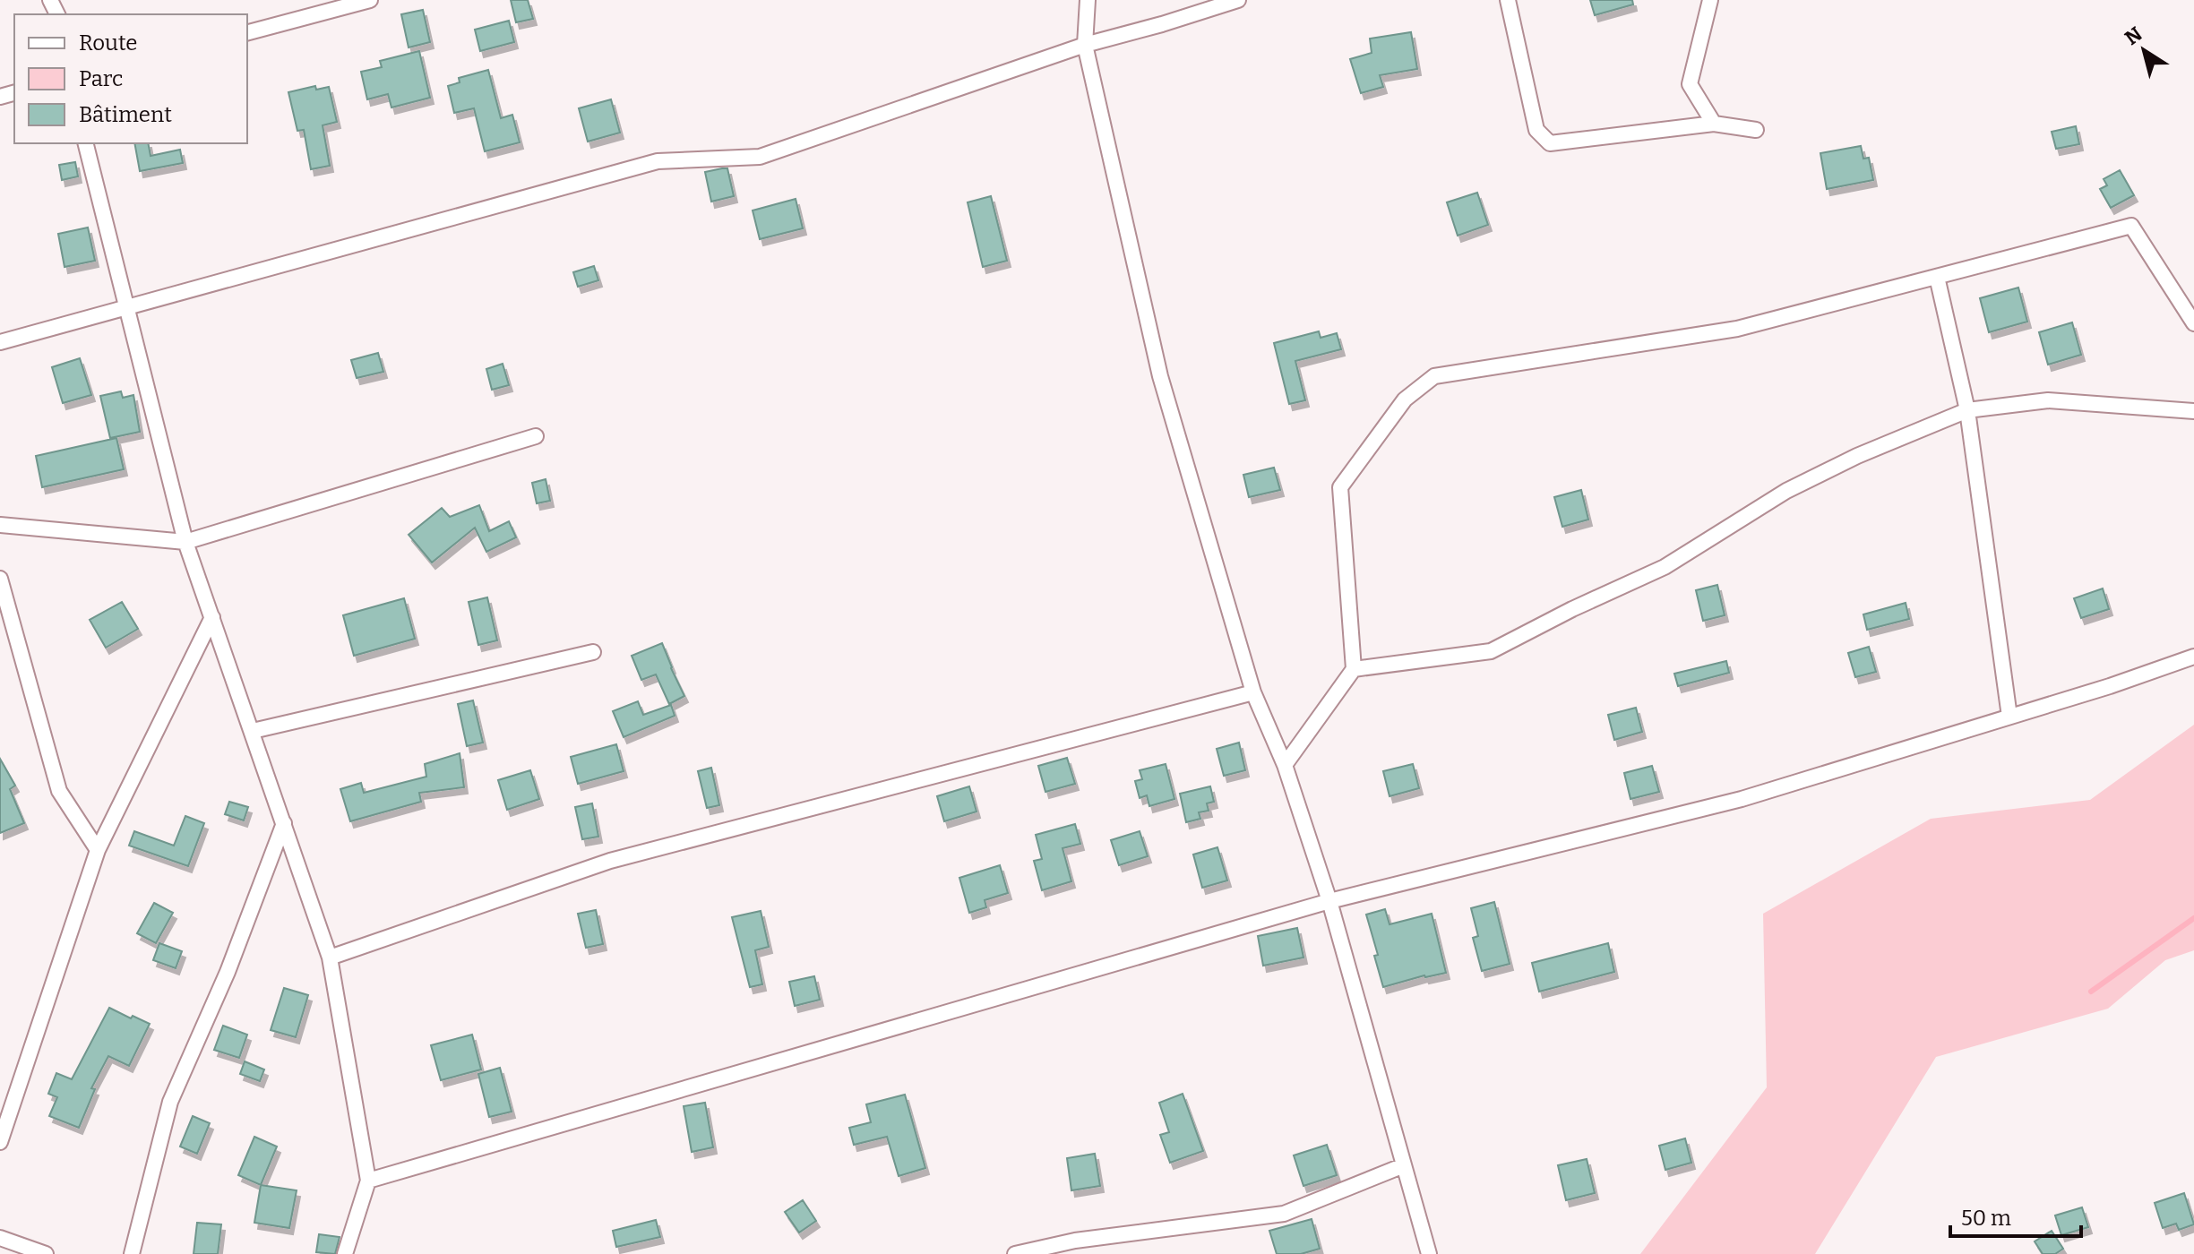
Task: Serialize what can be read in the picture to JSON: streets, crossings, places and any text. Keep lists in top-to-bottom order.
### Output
{
  "legend": ["Route", "Parc", "Bâtiment"],
  "scale_bar": "50 m",
  "north": "top left"
}
